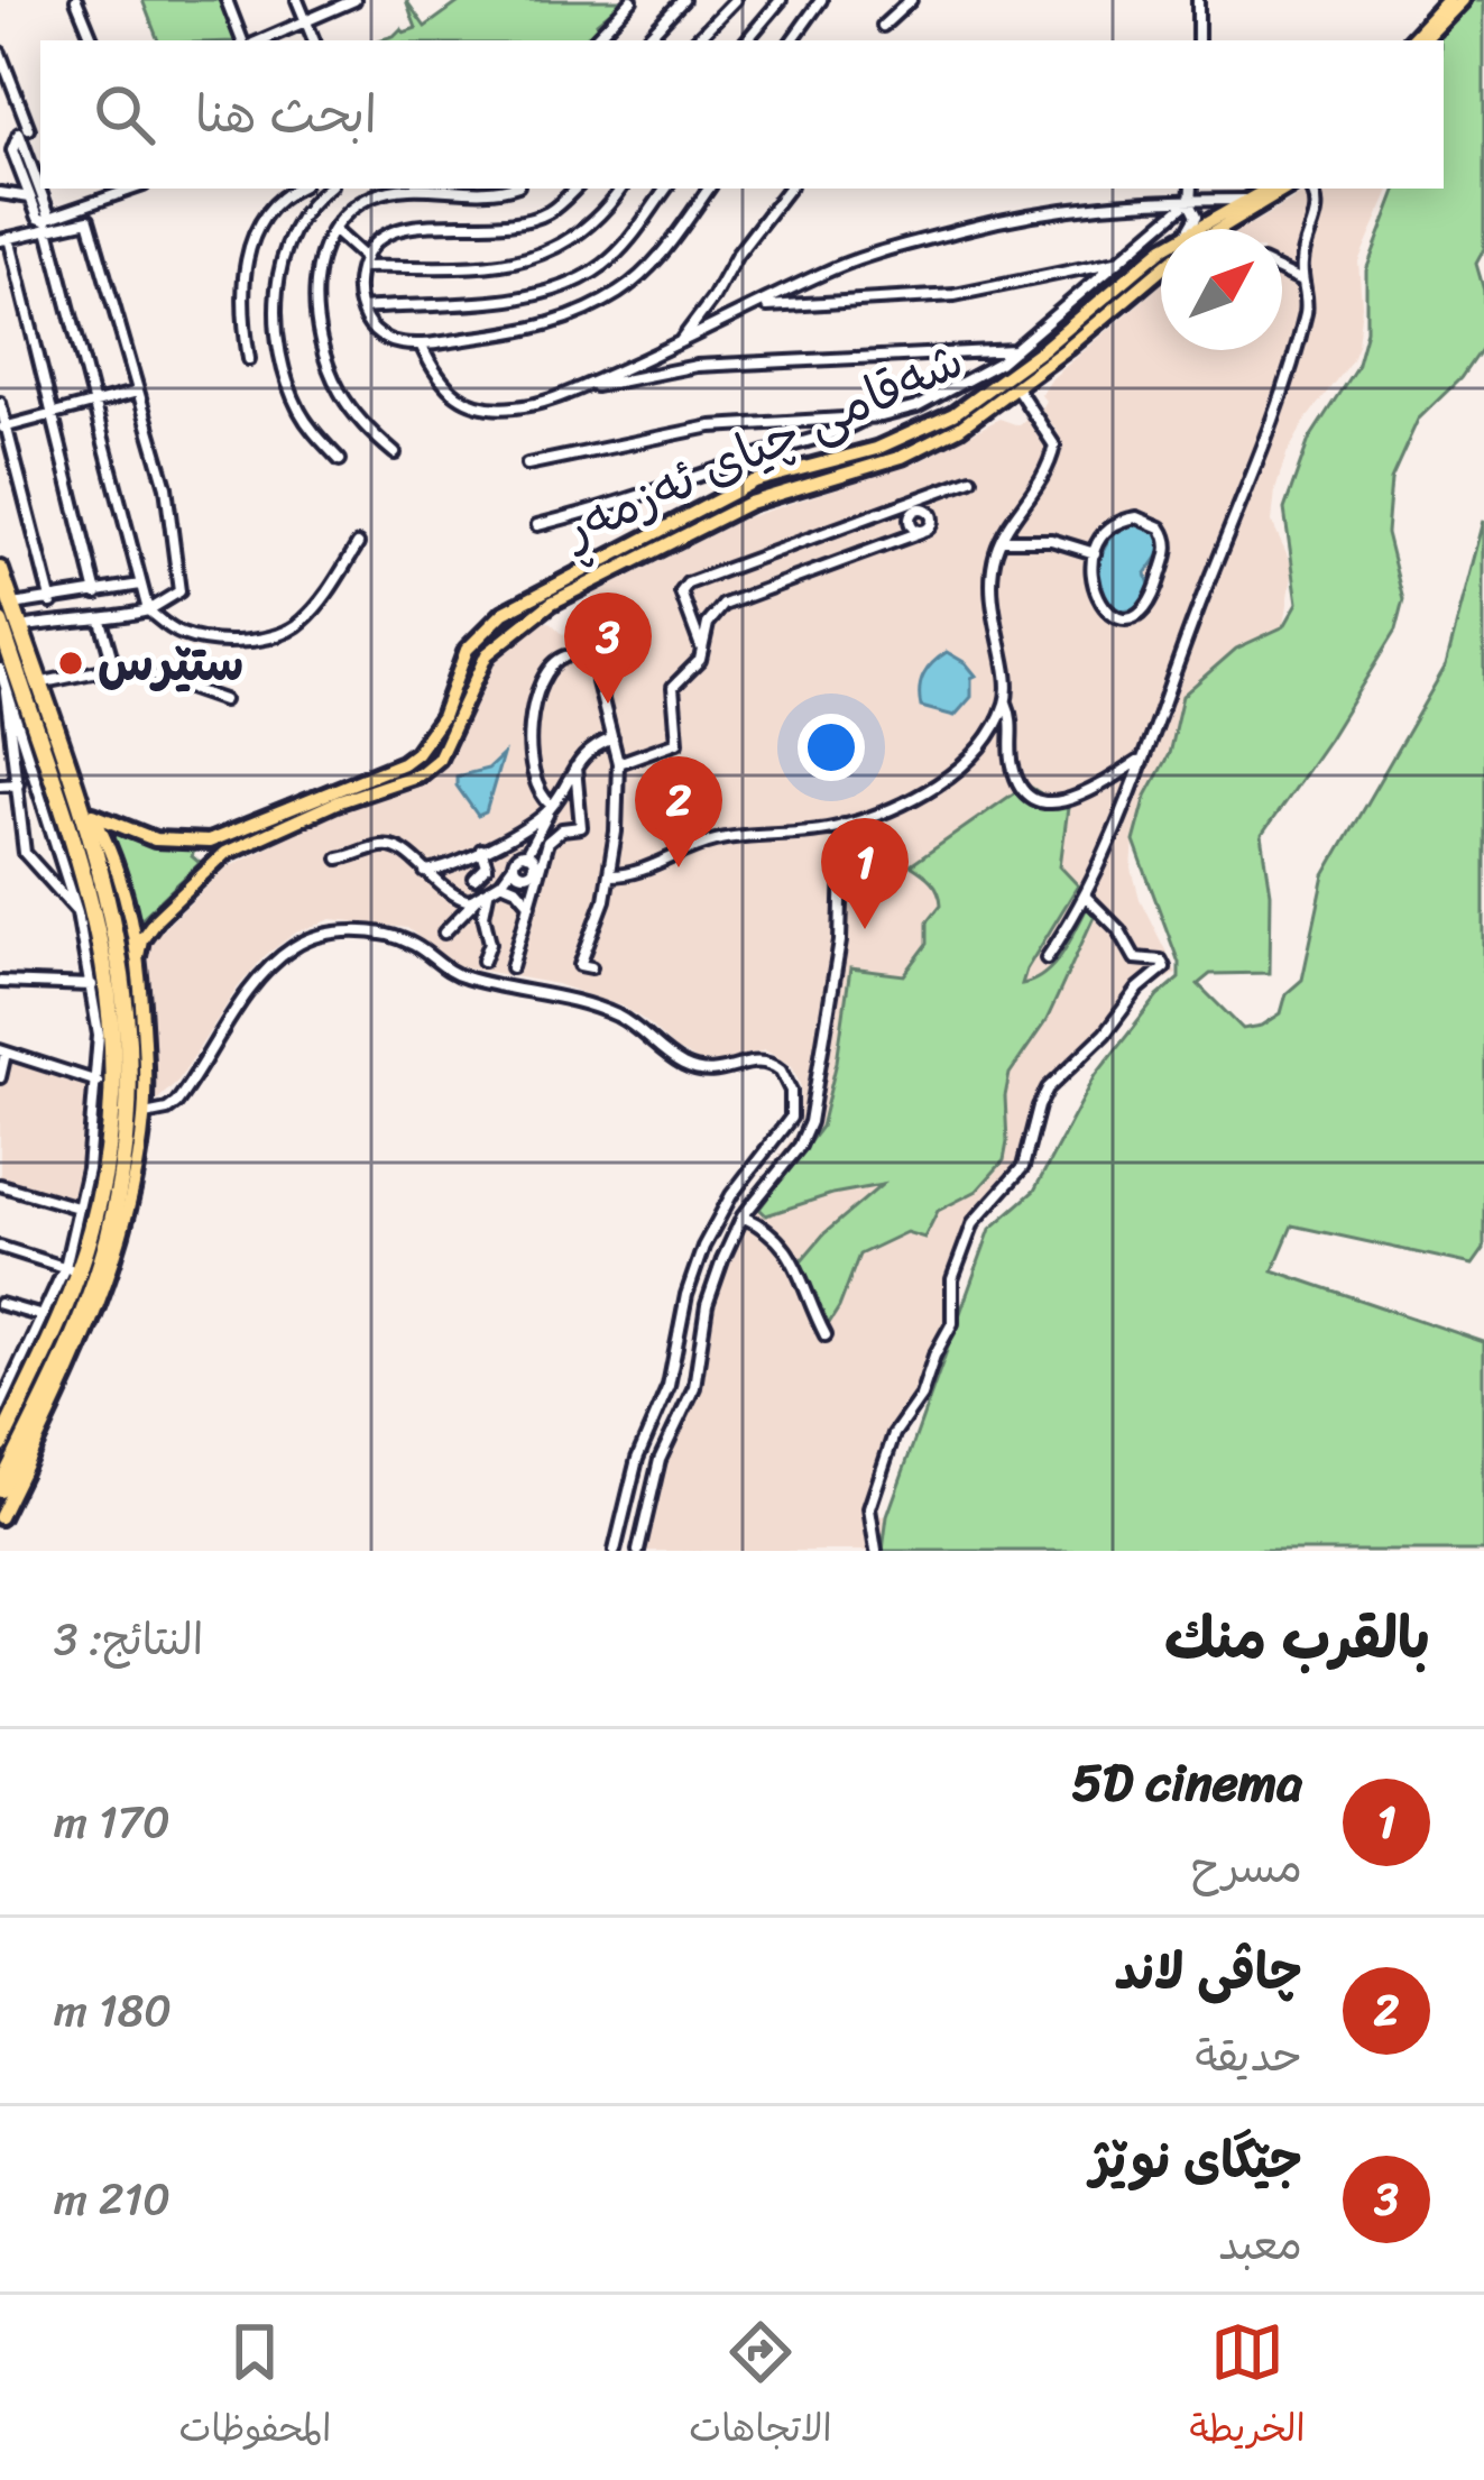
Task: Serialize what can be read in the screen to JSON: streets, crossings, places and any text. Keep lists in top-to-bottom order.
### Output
{
  "streets": {
    "main road": ["شەقامی چیای ئەزمەڕ"]
  },
  "places": ["ستێرس"],
  "north": "top right",
  "page": {
    "search": "ابحث هنا",
    "pins": ["3", "2", "1"],
    "heading": ["بالقرب منك", "النتائج: 3"],
    "list": [
      {
        "mark": "1",
        "name": "5D cinema",
        "note": "مسرح",
        "value": "170 m"
      },
      {
        "mark": "2",
        "name": "چاڤی لاند",
        "note": "حديقة",
        "value": "180 m"
      },
      {
        "mark": "3",
        "name": "جێگای نوێژ",
        "note": "معبد",
        "value": "210 m"
      }
    ],
    "nav": ["الخريطة", "الاتجاهات", "المحفوظات"]
  }
}
